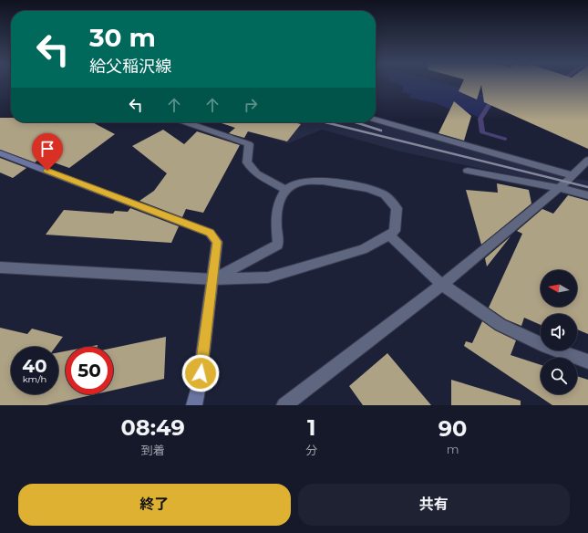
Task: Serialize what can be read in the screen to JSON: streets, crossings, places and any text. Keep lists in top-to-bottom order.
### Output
{
  "north": "left",
  "page": {
    "turn": ["30 m", "給父稲沢線"],
    "speed": "40 km/h",
    "limit": "50",
    "eta": [
      "08:49",
      "到着",
      "1",
      "分",
      "90",
      "m"
    ],
    "buttons": ["終了", "共有"]
  }
}
